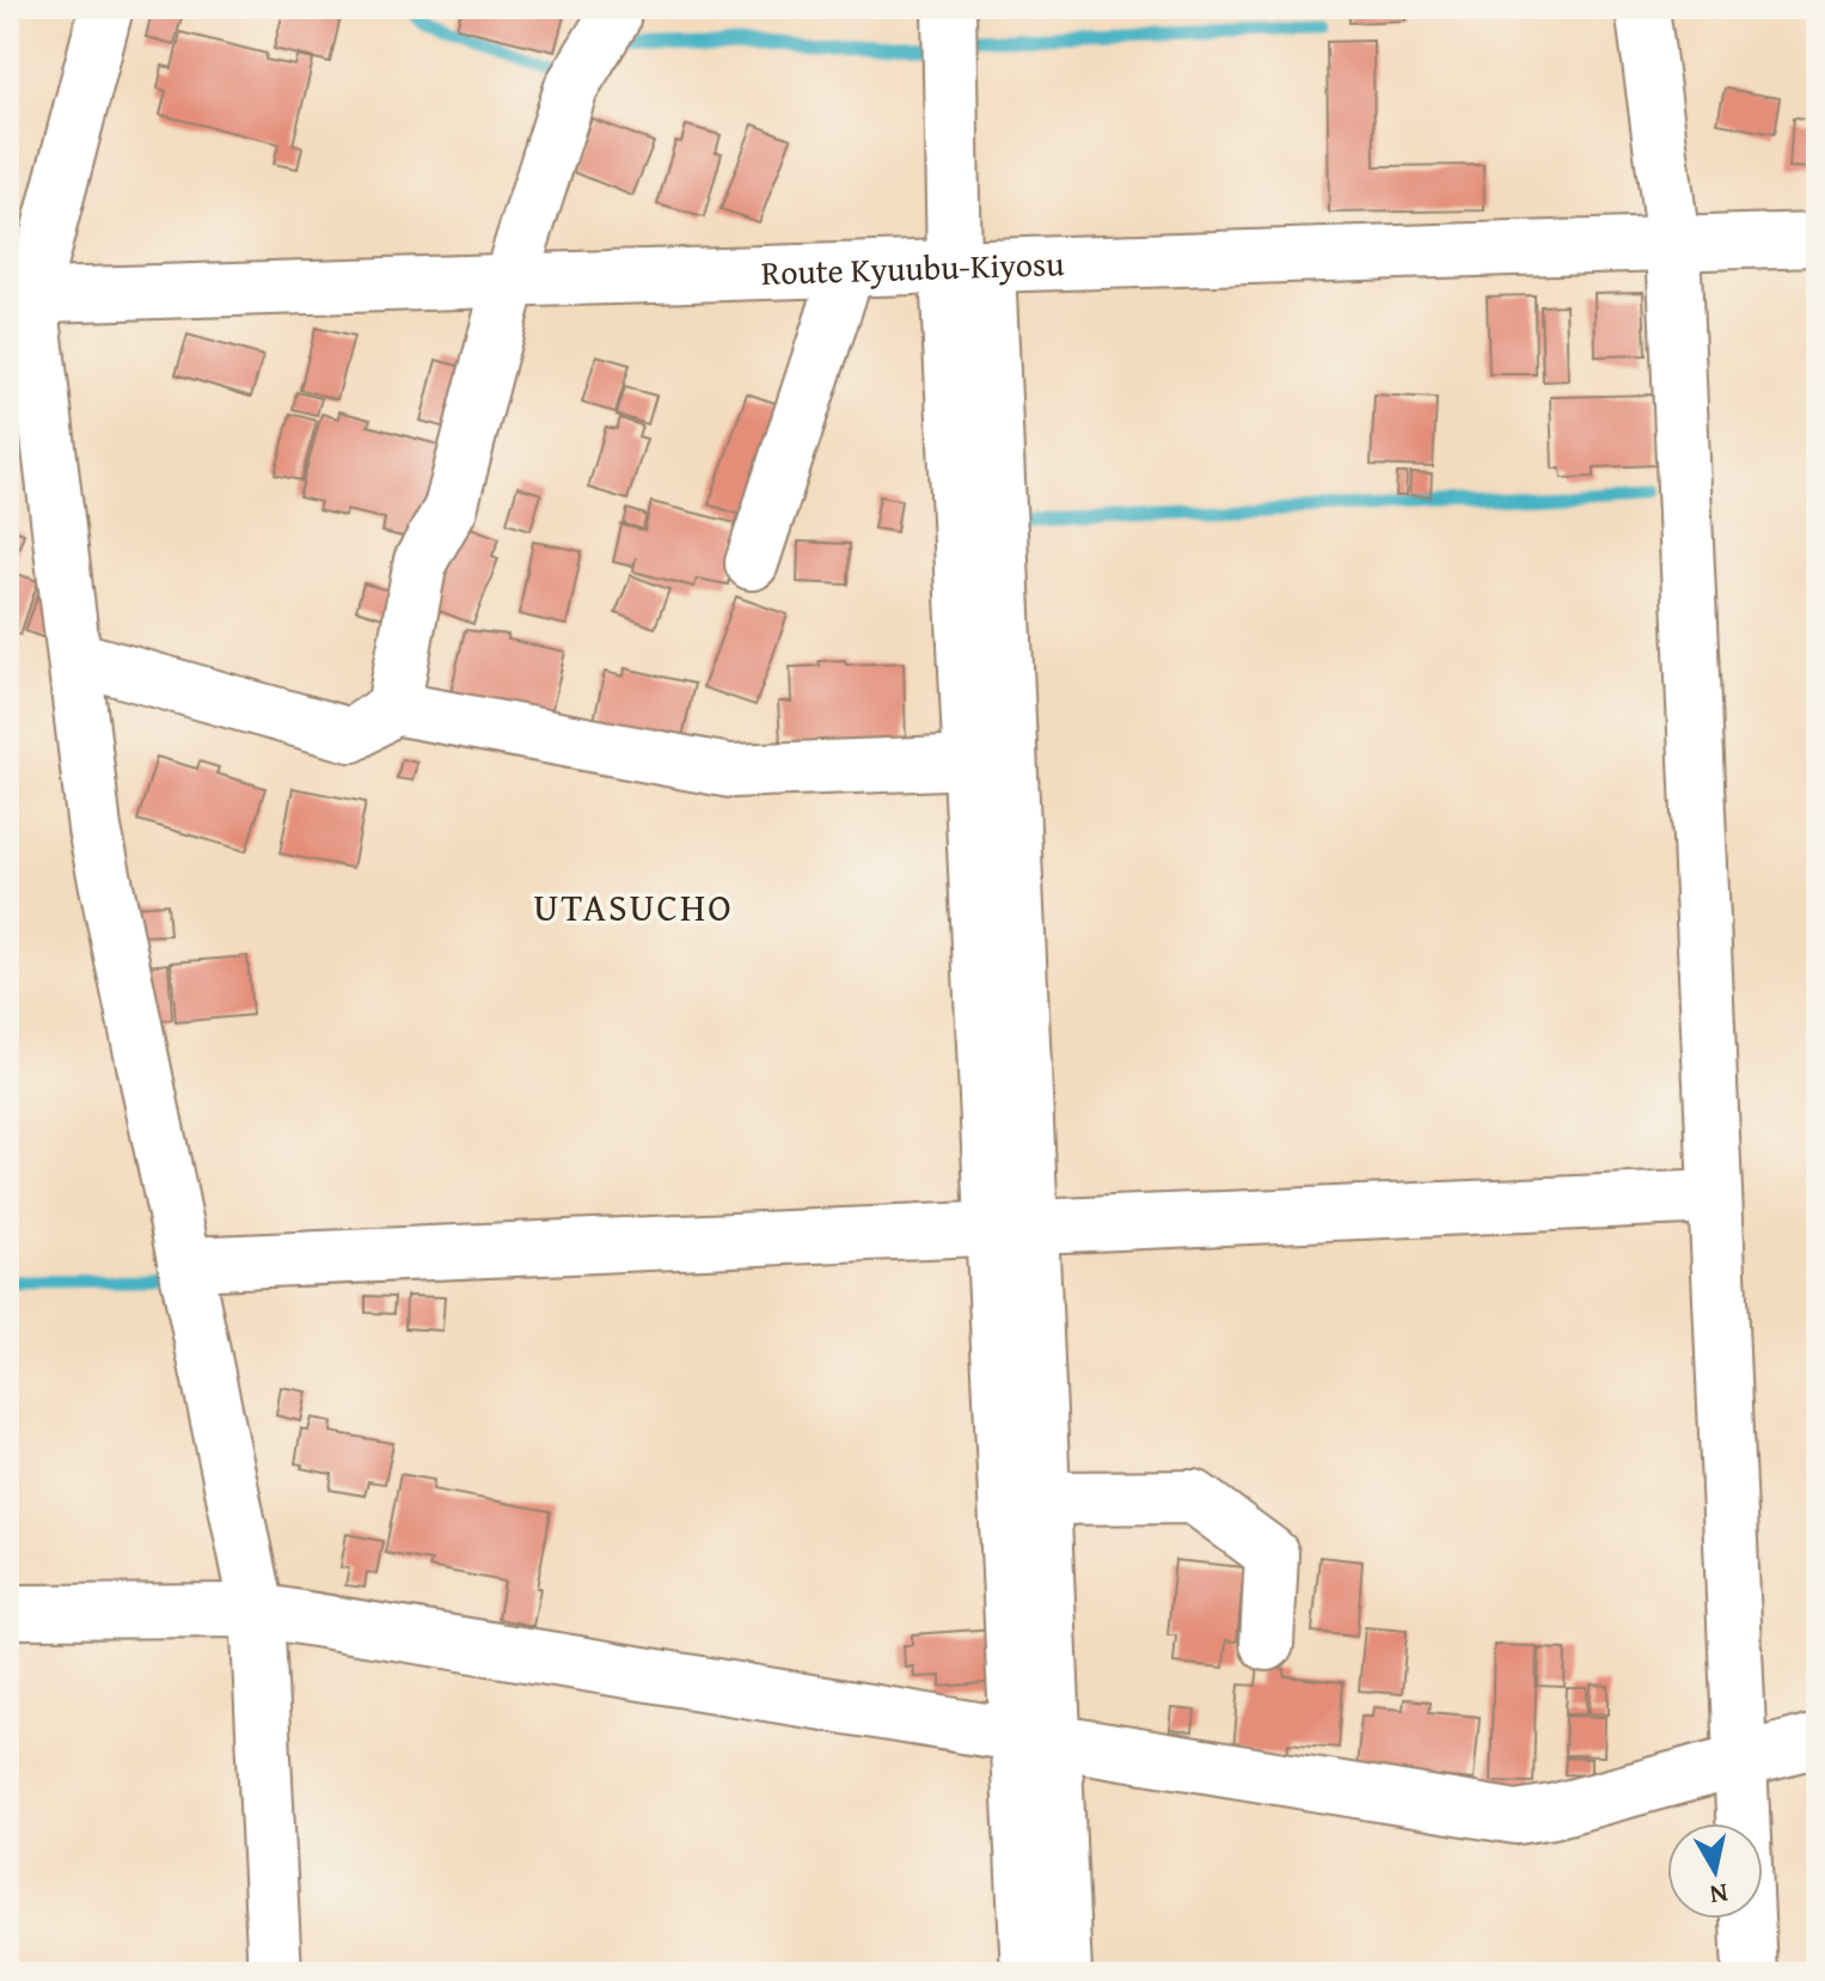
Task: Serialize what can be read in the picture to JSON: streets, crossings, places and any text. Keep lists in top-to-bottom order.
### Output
{
  "streets": {
    "street": ["Route Kyuubu-Kiyosu"]
  },
  "districts": ["UTASUCHO"],
  "north": "bottom"
}
